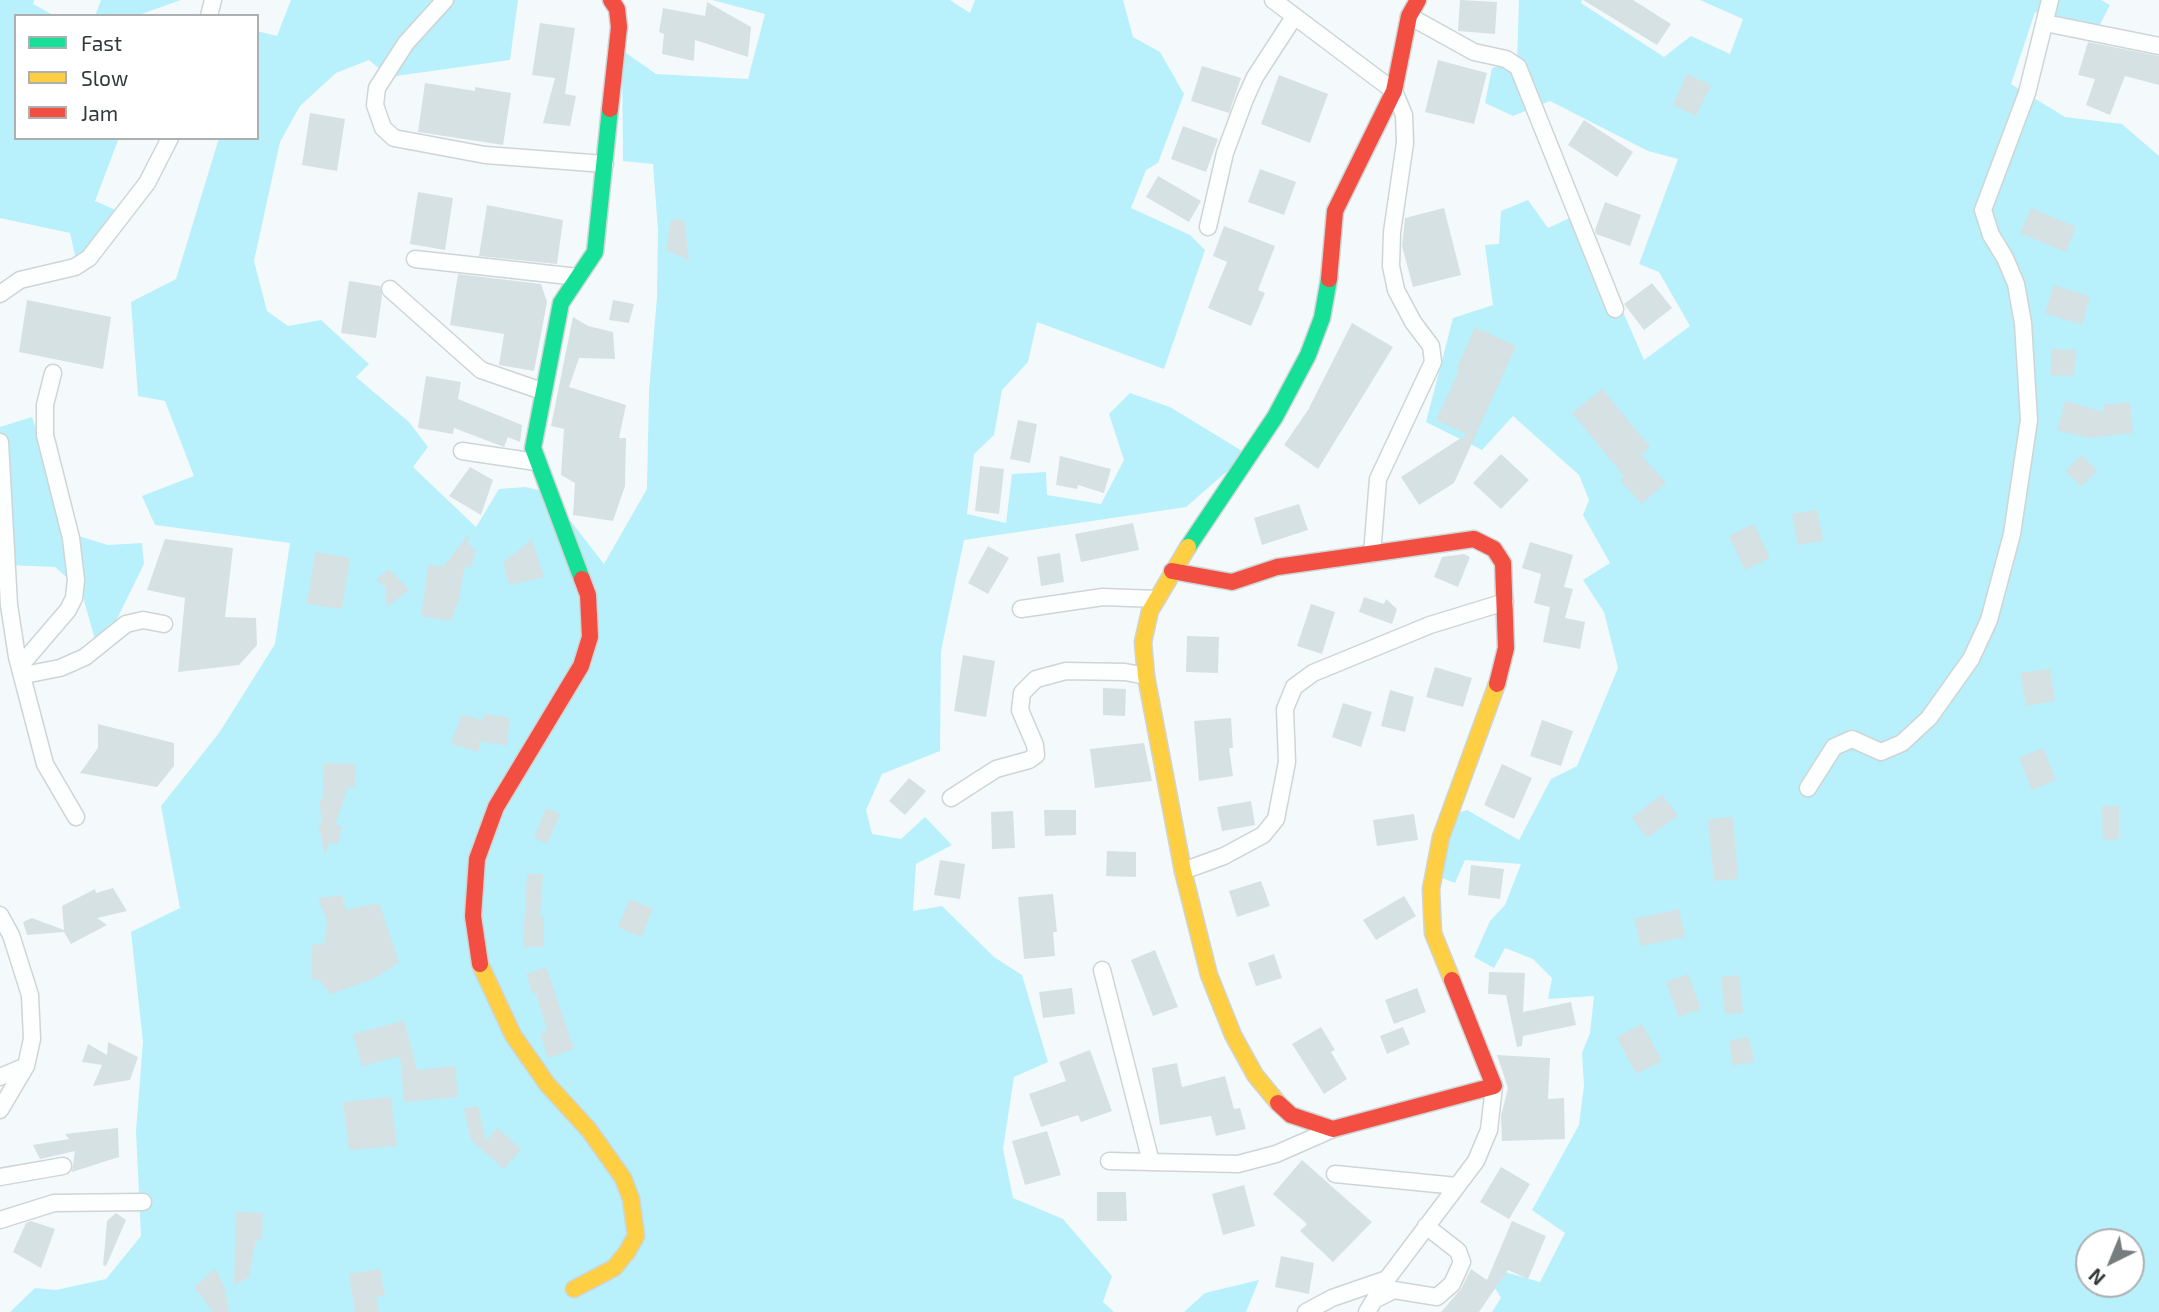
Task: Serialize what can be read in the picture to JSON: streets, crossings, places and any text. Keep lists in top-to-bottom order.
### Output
{
  "legend": ["Fast", "Slow", "Jam"],
  "north": "bottom left"
}
